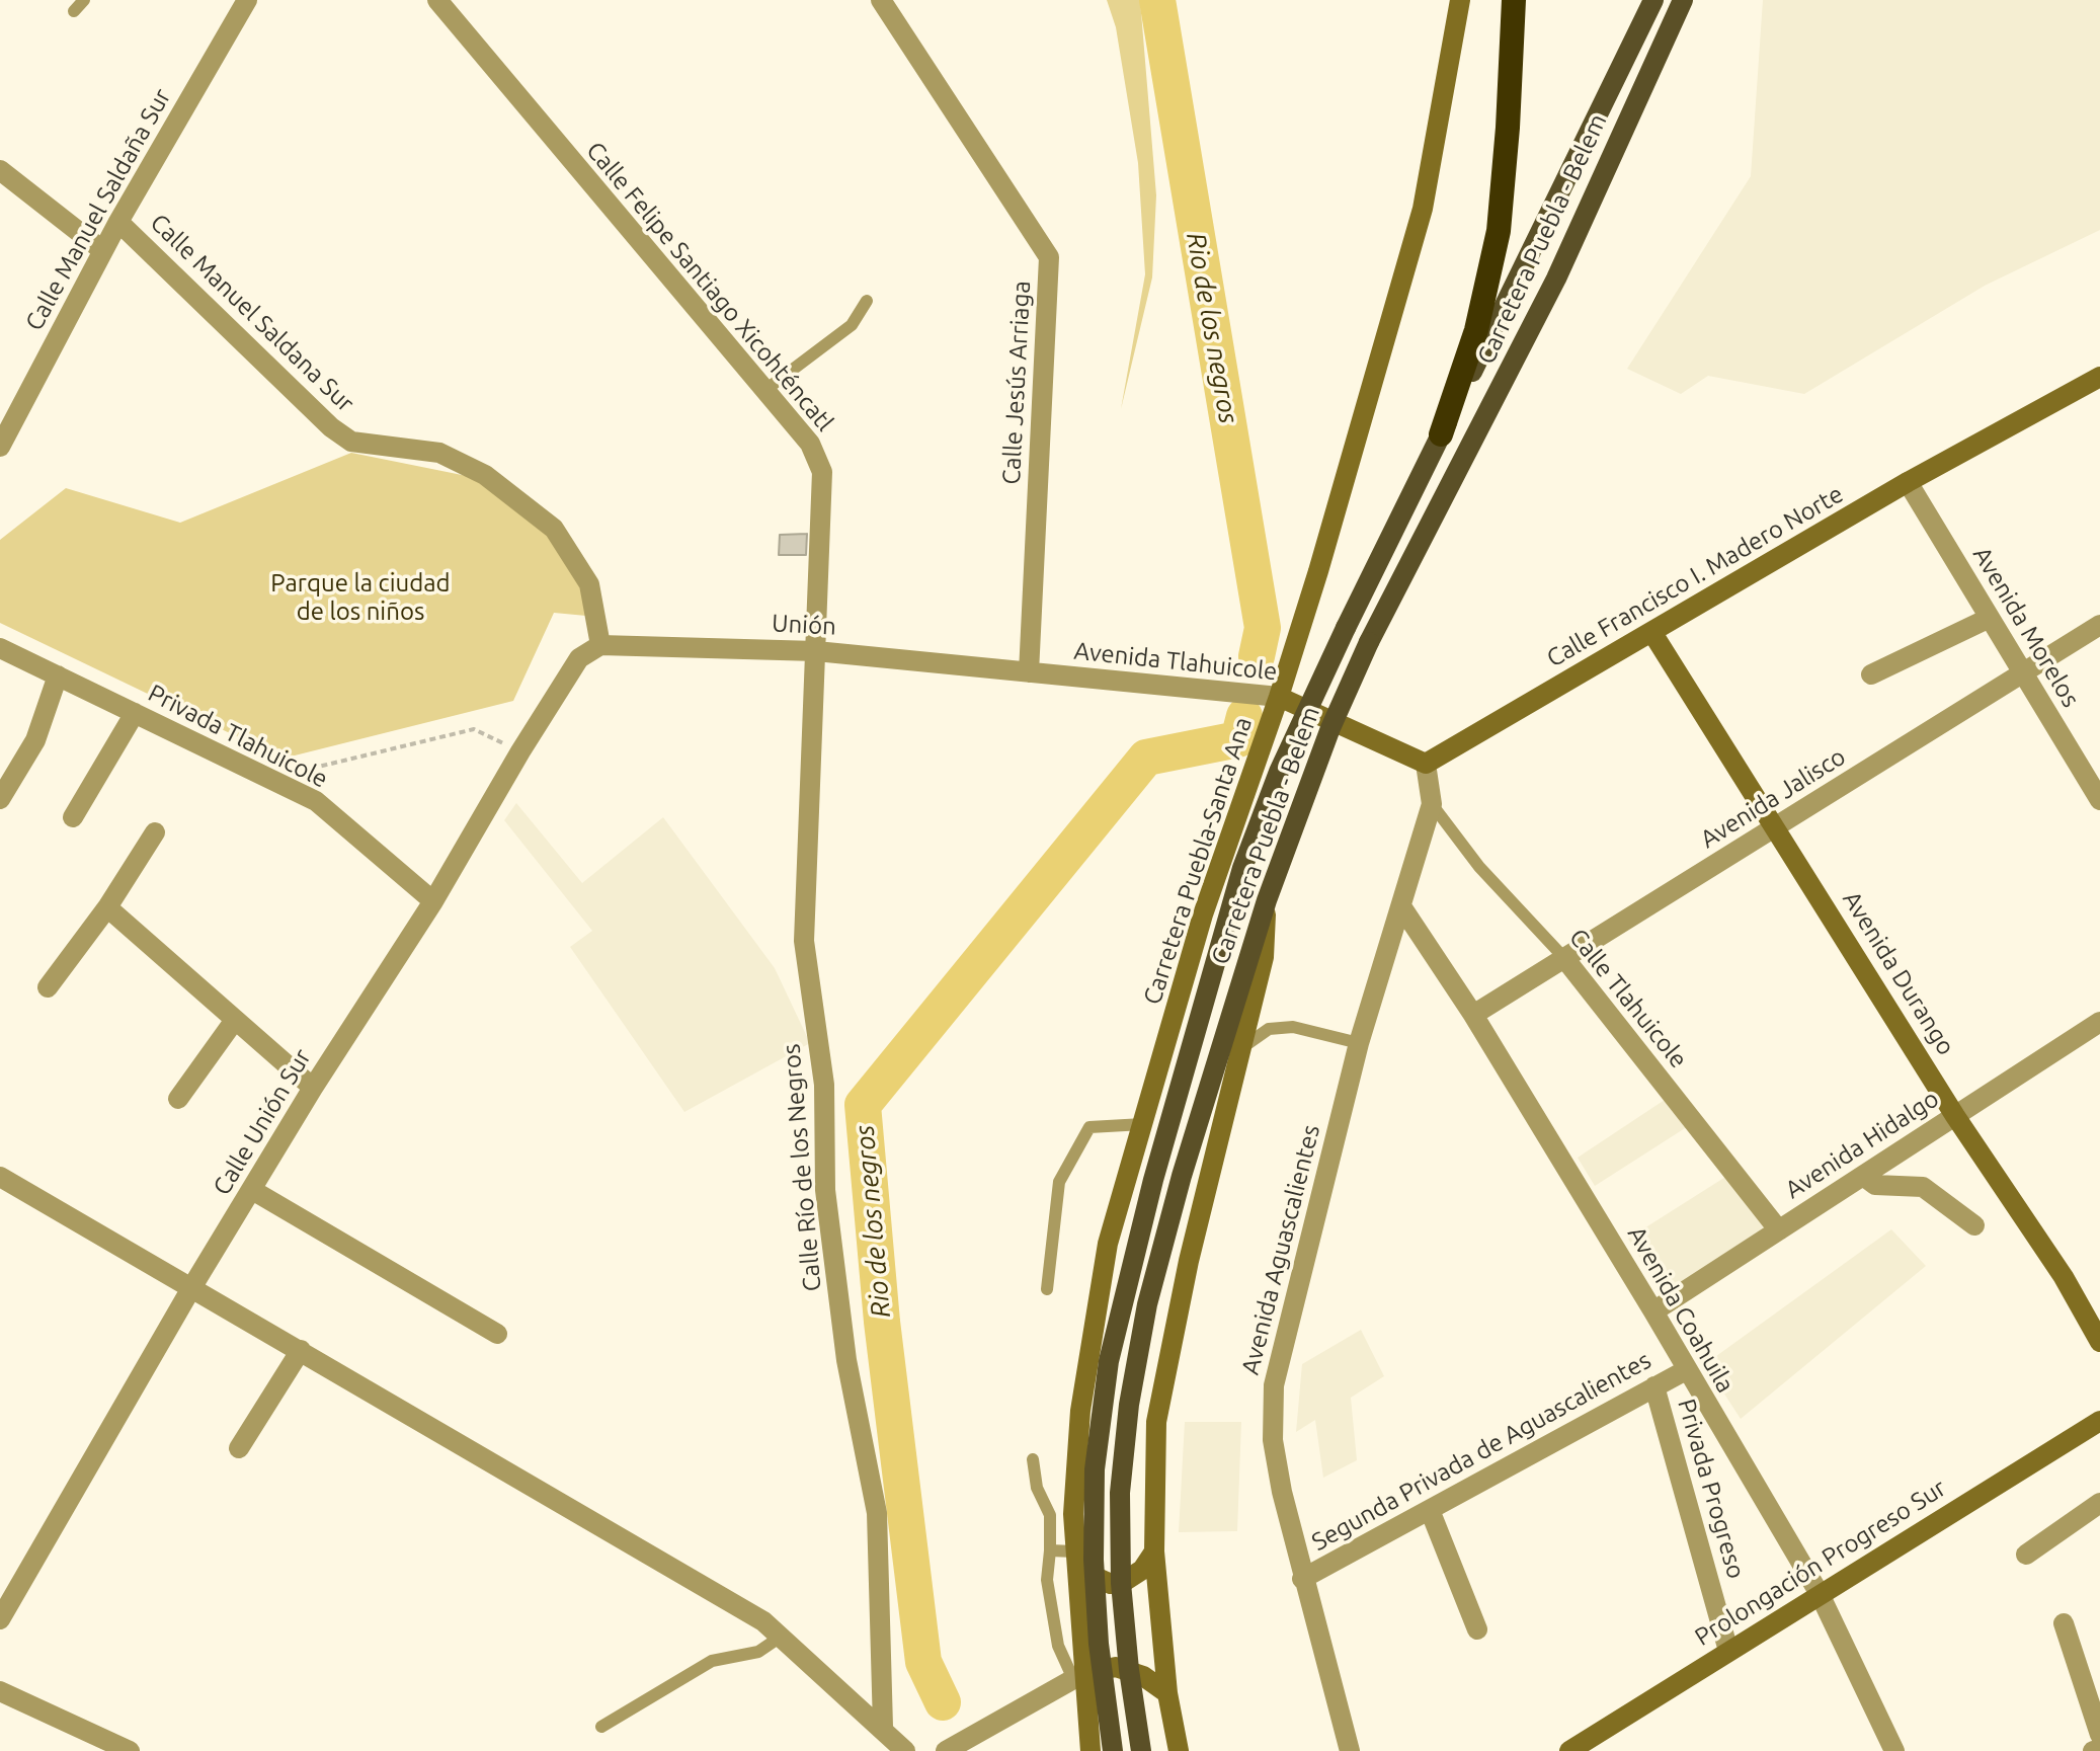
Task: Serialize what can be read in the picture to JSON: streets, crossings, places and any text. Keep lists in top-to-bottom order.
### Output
{
  "streets": {
    "main road": ["Carretera Puebla - Belem"],
    "street": [
      "Calle Manuel Saldaña Sur",
      "Calle Felipe Santiago Xicohténcatl",
      "Calle Manuel Saldana Sur",
      "Calle Jesús Arriaga",
      "Calle Francisco I. Madero Norte",
      "Unión",
      "Avenida Morelos",
      "Avenida Tlahuicole",
      "Privada Tlahuicole",
      "Avenida Jalisco",
      "Carretera Puebla-Santa Ana",
      "Avenida Durango",
      "Calle Tlahuicole",
      "Calle Unión Sur",
      "Avenida Hidalgo",
      "Calle Río de los Negros",
      "Avenida Aguascalientes",
      "Avenida Coahuila",
      "Segunda Privada de Aguascalientes",
      "Privada Progreso",
      "Prolongación Progreso Sur"
    ]
  },
  "crossings": [
    ["Calle Manuel Saldaña Sur", "Calle Manuel Saldana Sur"],
    ["Calle Felipe Santiago Xicohténcatl", "Unión"],
    ["Calle Felipe Santiago Xicohténcatl", "Calle Río de los Negros"],
    ["Calle Manuel Saldana Sur", "Unión"],
    ["Calle Manuel Saldana Sur", "Calle Unión Sur"],
    ["Calle Jesús Arriaga", "Unión"],
    ["Calle Jesús Arriaga", "Avenida Tlahuicole"],
    ["Calle Francisco I. Madero Norte", "Avenida Morelos"],
    ["Calle Francisco I. Madero Norte", "Avenida Tlahuicole"],
    ["Calle Francisco I. Madero Norte", "Avenida Durango"],
    ["Calle Francisco I. Madero Norte", "Avenida Aguascalientes"],
    ["Unión", "Avenida Tlahuicole"],
    ["Unión", "Calle Unión Sur"],
    ["Avenida Morelos", "Avenida Jalisco"],
    ["Avenida Tlahuicole", "Carretera Puebla-Santa Ana"],
    ["Avenida Tlahuicole", "Avenida Aguascalientes"],
    ["Privada Tlahuicole", "Calle Unión Sur"],
    ["Avenida Jalisco", "Avenida Durango"],
    ["Avenida Jalisco", "Calle Tlahuicole"],
    ["Avenida Jalisco", "Avenida Coahuila"],
    ["Avenida Durango", "Avenida Hidalgo"],
    ["Calle Tlahuicole", "Avenida Hidalgo"],
    ["Calle Tlahuicole", "Avenida Aguascalientes"],
    ["Avenida Hidalgo", "Avenida Coahuila"],
    ["Avenida Aguascalientes", "Avenida Coahuila"],
    ["Avenida Aguascalientes", "Segunda Privada de Aguascalientes"],
    ["Avenida Coahuila", "Segunda Privada de Aguascalientes"],
    ["Avenida Coahuila", "Prolongación Progreso Sur"],
    ["Segunda Privada de Aguascalientes", "Privada Progreso"],
    ["Privada Progreso", "Prolongación Progreso Sur"]
  ],
  "water": ["Rio de los negros"],
  "parks": ["Parque la ciudad de los niños"]
}
